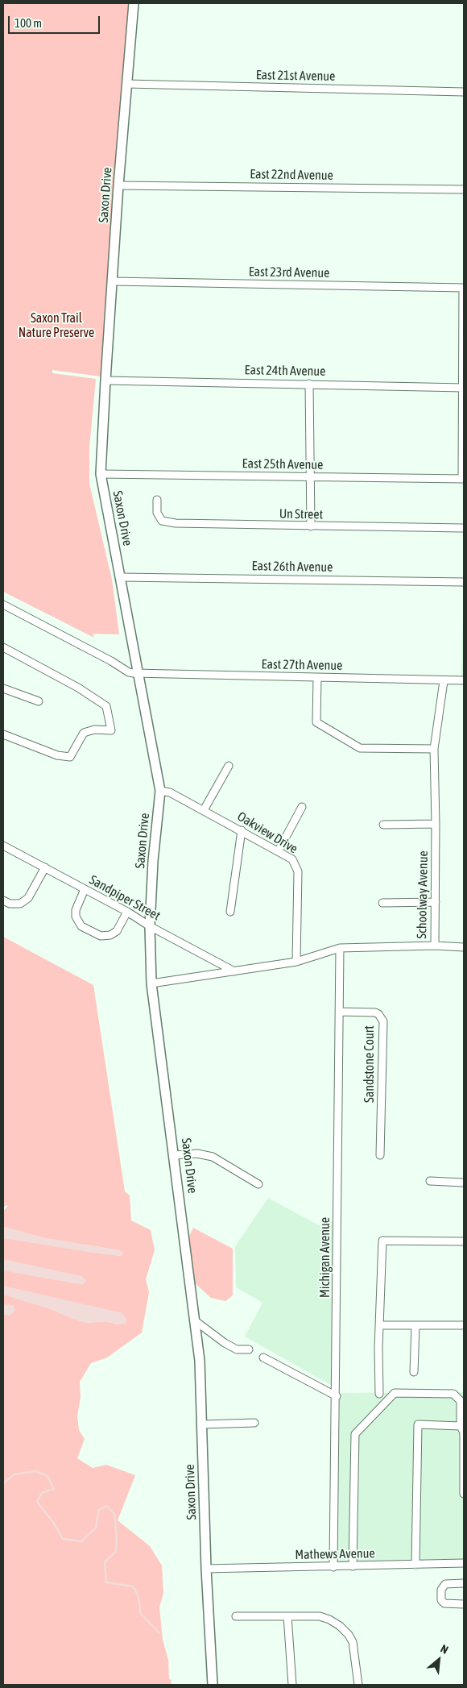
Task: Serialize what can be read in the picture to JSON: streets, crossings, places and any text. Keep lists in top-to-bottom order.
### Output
{
  "streets": {
    "street": [
      "East 21st Avenue",
      "East 22nd Avenue",
      "Saxon Drive",
      "East 23rd Avenue",
      "East 24th Avenue",
      "East 25th Avenue",
      "Un Street",
      "East 26th Avenue",
      "East 27th Avenue",
      "Oakview Drive",
      "Schoolway Avenue",
      "Sandpiper Street",
      "Sandstone Court",
      "Michigan Avenue",
      "Mathews Avenue"
    ]
  },
  "crossings": [
    ["East 21st Avenue", "Saxon Drive"],
    ["East 22nd Avenue", "Saxon Drive"],
    ["Saxon Drive", "East 23rd Avenue"],
    ["Saxon Drive", "East 24th Avenue"],
    ["Saxon Drive", "East 25th Avenue"],
    ["Saxon Drive", "East 26th Avenue"],
    ["Saxon Drive", "East 27th Avenue"],
    ["Saxon Drive", "Oakview Drive"],
    ["Saxon Drive", "Schoolway Avenue"],
    ["Saxon Drive", "Sandpiper Street"],
    ["Saxon Drive", "Mathews Avenue"],
    ["East 27th Avenue", "Schoolway Avenue"],
    ["Oakview Drive", "Schoolway Avenue"],
    ["Schoolway Avenue", "Sandpiper Street"],
    ["Schoolway Avenue", "Michigan Avenue"],
    ["Sandstone Court", "Michigan Avenue"],
    ["Michigan Avenue", "Mathews Avenue"]
  ],
  "parks": ["Saxon Trail Nature Preserve"],
  "scale_bar": "100 m",
  "north": "top right"
}
